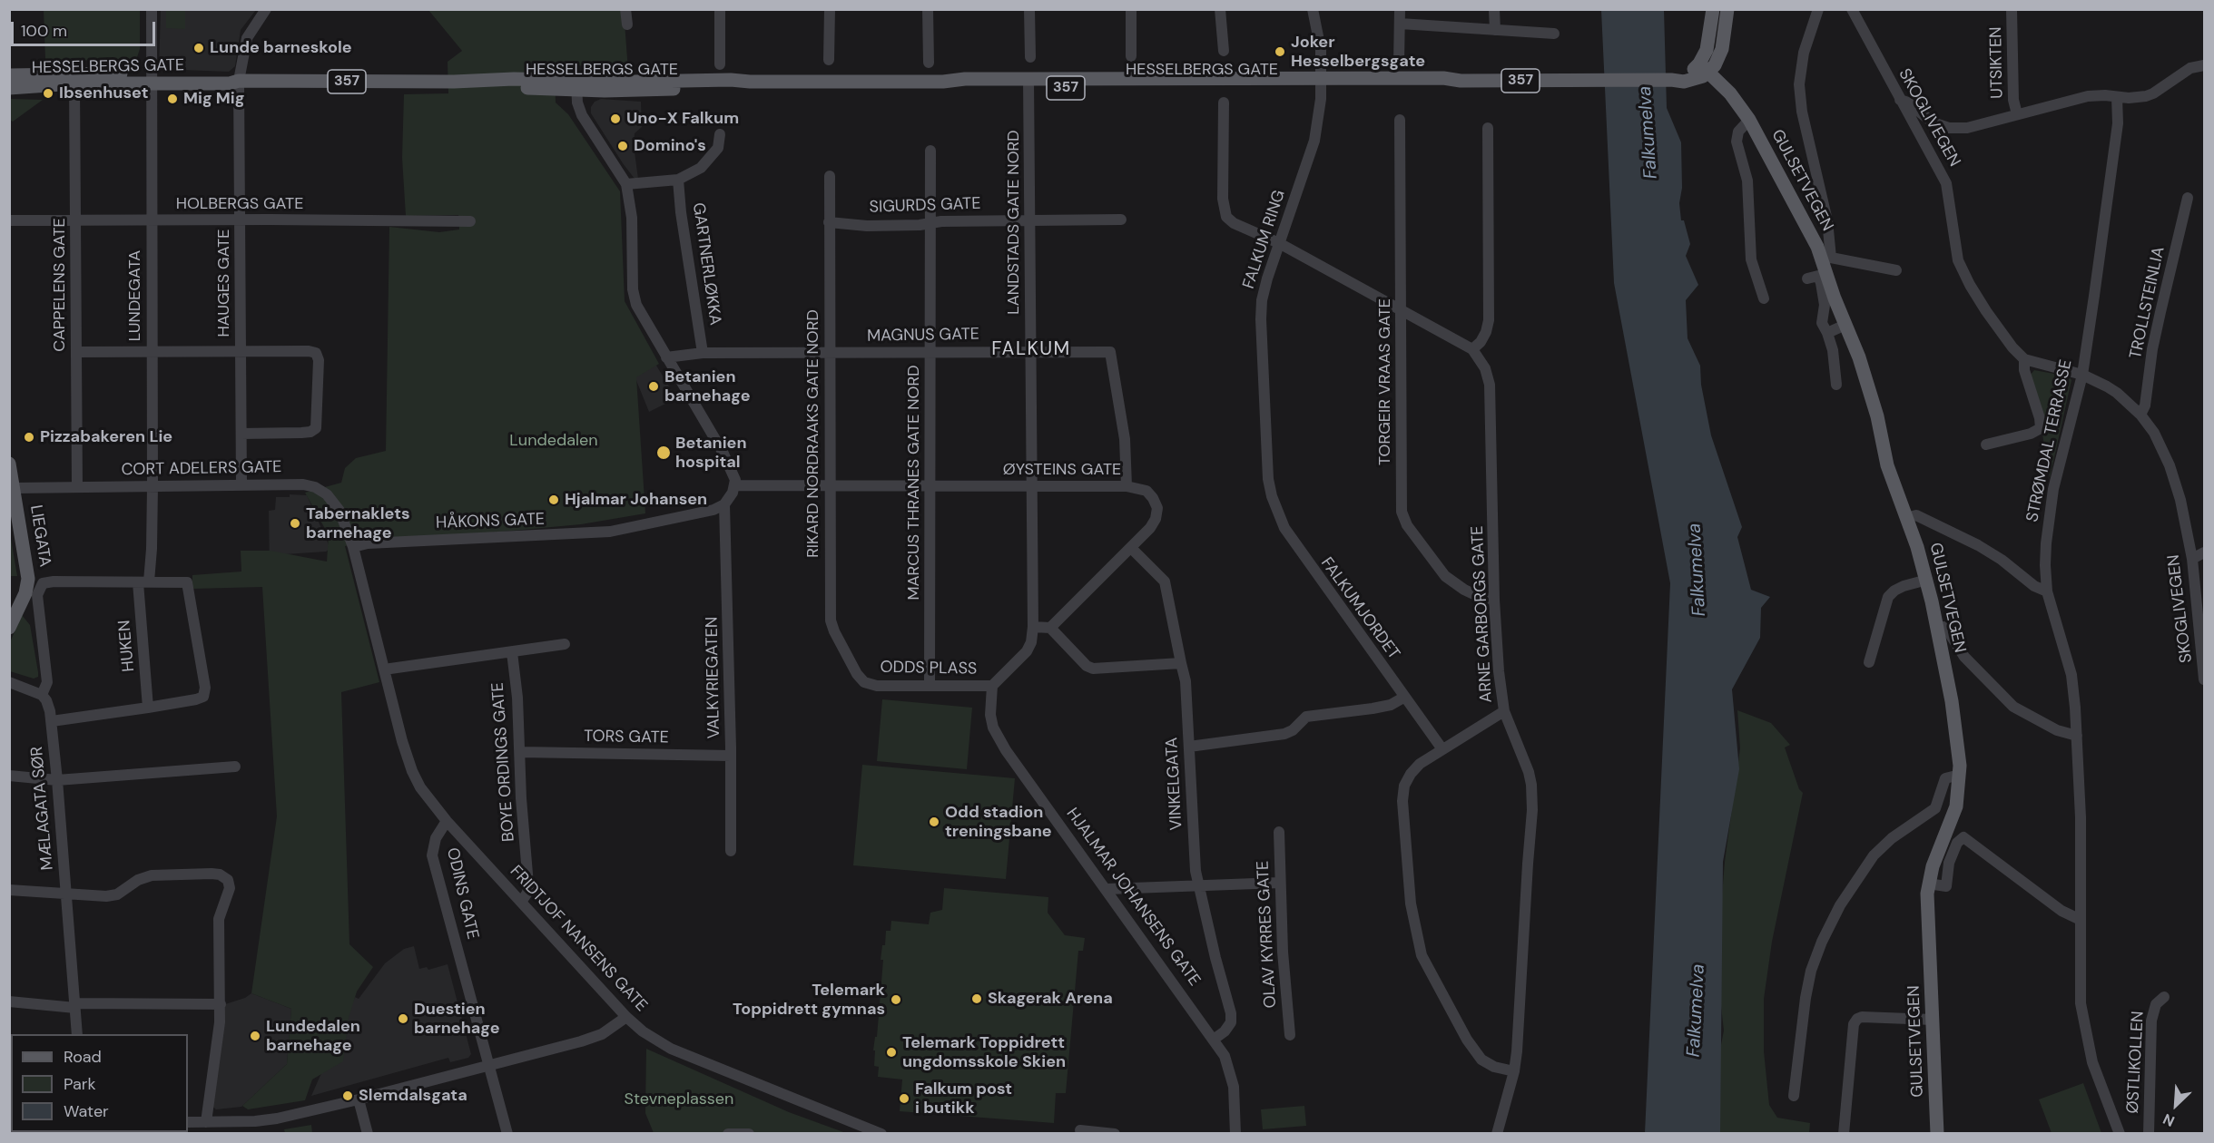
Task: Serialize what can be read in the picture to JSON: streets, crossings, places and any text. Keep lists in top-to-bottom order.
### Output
{
  "streets": {
    "main road": [
      "HESSELBERGS GATE",
      "357",
      "GULSETVEGEN",
      "LIEGATA"
    ],
    "street": [
      "UTSIKTEN",
      "SKOGLIVEGEN",
      "HOLBERGS GATE",
      "SIGURDS GATE",
      "LANDSTADS GATE NORD",
      "FALKUM RING",
      "GARTNERLØKKA",
      "HAUGES GATE",
      "CAPPELENS GATE",
      "LUNDEGATA",
      "TROLLSTEINLIA",
      "MAGNUS GATE",
      "TORGEIR VRAAS GATE",
      "RIKARD NORDRAAKS GATE NORD",
      "STRØMDAL TERRASSE",
      "CORT ADELERS GATE",
      "ØYSTEINS GATE",
      "MARCUS THRANES GATE NORD",
      "HÅKONS GATE",
      "FALKUMJORDET",
      "ARNE GARBORGS GATE",
      "HUKEN",
      "ODDS PLASS",
      "VALKYRIEGATEN",
      "TORS GATE",
      "BOYE ORDINGS GATE",
      "VINKELGATA",
      "MÆLAGATA SØR",
      "ODINS GATE",
      "HJALMAR JOHANSENS GATE",
      "OLAV KYRRES GATE",
      "FRIDTJOF NANSENS GATE",
      "ØSTLIKOLLEN"
    ]
  },
  "crossings": [
    ["HESSELBERGS GATE", "GULSETVEGEN"],
    ["HESSELBERGS GATE", "LANDSTADS GATE NORD"],
    ["HESSELBERGS GATE", "FALKUM RING"],
    ["HESSELBERGS GATE", "HAUGES GATE"],
    ["HESSELBERGS GATE", "CAPPELENS GATE"],
    ["HESSELBERGS GATE", "LUNDEGATA"],
    ["SKOGLIVEGEN", "TROLLSTEINLIA"],
    ["SKOGLIVEGEN", "STRØMDAL TERRASSE"],
    ["HOLBERGS GATE", "HAUGES GATE"],
    ["HOLBERGS GATE", "CAPPELENS GATE"],
    ["HOLBERGS GATE", "LUNDEGATA"],
    ["SIGURDS GATE", "LANDSTADS GATE NORD"],
    ["SIGURDS GATE", "RIKARD NORDRAAKS GATE NORD"],
    ["SIGURDS GATE", "MARCUS THRANES GATE NORD"],
    ["LANDSTADS GATE NORD", "MAGNUS GATE"],
    ["LANDSTADS GATE NORD", "ØYSTEINS GATE"],
    ["FALKUM RING", "FALKUMJORDET"],
    ["GARTNERLØKKA", "MAGNUS GATE"],
    ["HAUGES GATE", "CORT ADELERS GATE"],
    ["CAPPELENS GATE", "CORT ADELERS GATE"],
    ["LUNDEGATA", "CORT ADELERS GATE"],
    ["LUNDEGATA", "HUKEN"],
    ["LUNDEGATA", "MÆLAGATA SØR"],
    ["MAGNUS GATE", "RIKARD NORDRAAKS GATE NORD"],
    ["MAGNUS GATE", "ØYSTEINS GATE"],
    ["MAGNUS GATE", "MARCUS THRANES GATE NORD"],
    ["TORGEIR VRAAS GATE", "ARNE GARBORGS GATE"],
    ["RIKARD NORDRAAKS GATE NORD", "ØYSTEINS GATE"],
    ["RIKARD NORDRAAKS GATE NORD", "ODDS PLASS"],
    ["CORT ADELERS GATE", "HÅKONS GATE"],
    ["CORT ADELERS GATE", "LIEGATA"],
    ["ØYSTEINS GATE", "MARCUS THRANES GATE NORD"],
    ["ØYSTEINS GATE", "VINKELGATA"],
    ["MARCUS THRANES GATE NORD", "ODDS PLASS"],
    ["HÅKONS GATE", "VALKYRIEGATEN"],
    ["HUKEN", "MÆLAGATA SØR"],
    ["ODDS PLASS", "HJALMAR JOHANSENS GATE"],
    ["VALKYRIEGATEN", "TORS GATE"],
    ["TORS GATE", "BOYE ORDINGS GATE"],
    ["BOYE ORDINGS GATE", "FRIDTJOF NANSENS GATE"],
    ["VINKELGATA", "HJALMAR JOHANSENS GATE"],
    ["ODINS GATE", "FRIDTJOF NANSENS GATE"]
  ],
  "districts": ["FALKUM"],
  "water": ["Falkumelva"],
  "parks": ["Lundedalen", "Stevneplassen"],
  "places": [
    "Lunde barneskole",
    "Joker Hesselbergsgate",
    "Ibsenhuset",
    "Mig Mig",
    "Uno-X Falkum",
    "Domino's",
    "Betanien barnehage",
    "Pizzabakeren Lie",
    "Betanien hospital",
    "Hjalmar Johansen",
    "Tabernaklets barnehage",
    "Odd stadion treningsbane",
    "Skagerak Arena",
    "Telemark Toppidrett gymnas",
    "Duestien barnehage",
    "Lundedalen barnehage",
    "Telemark Toppidrett ungdomsskole Skien",
    "Slemdalsgata",
    "Falkum post i butikk"
  ],
  "legend": ["Road", "Park", "Water"],
  "scale_bar": "100 m",
  "north": "bottom left"
}
